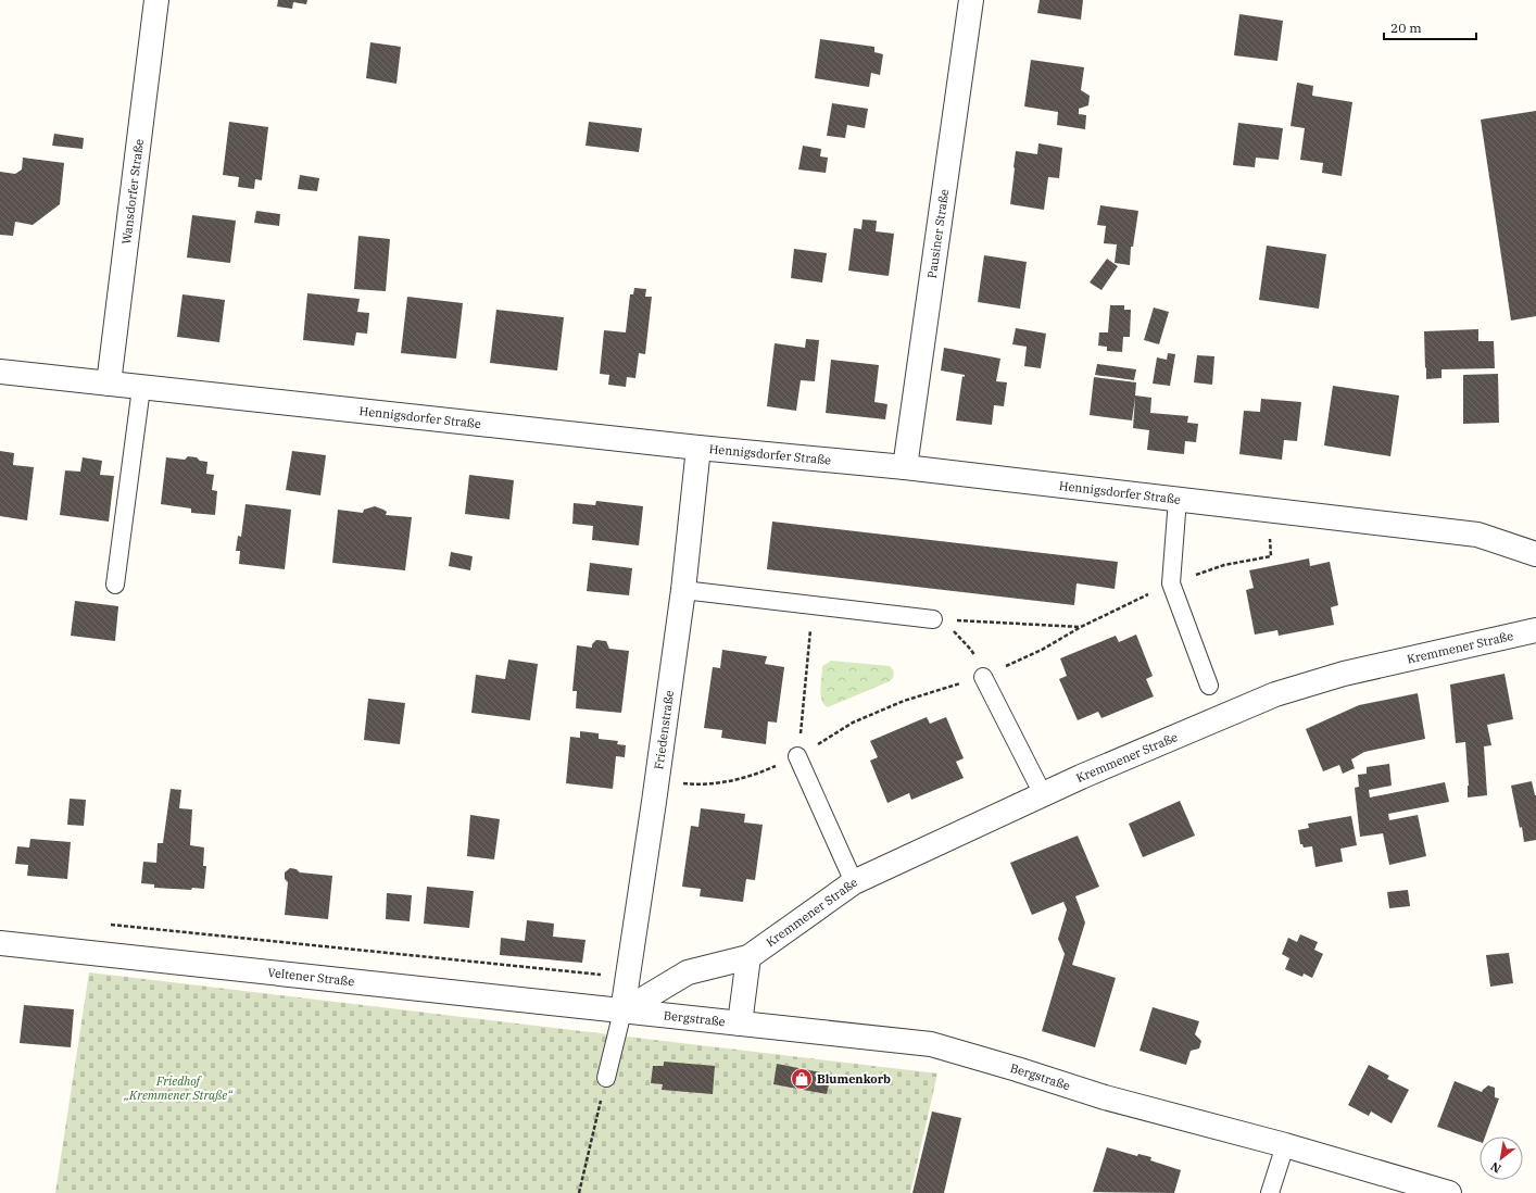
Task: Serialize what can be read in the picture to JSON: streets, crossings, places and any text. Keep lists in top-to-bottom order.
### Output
{
  "streets": {
    "street": [
      "Wansdorfer Straße",
      "Pausiner Straße",
      "Hennigsdorfer Straße",
      "Kremmener Straße",
      "Friedenstraße",
      "Veltener Straße",
      "Bergstraße"
    ]
  },
  "crossings": [
    ["Wansdorfer Straße", "Hennigsdorfer Straße"],
    ["Pausiner Straße", "Hennigsdorfer Straße"],
    ["Hennigsdorfer Straße", "Friedenstraße"],
    ["Kremmener Straße", "Friedenstraße"],
    ["Kremmener Straße", "Veltener Straße"],
    ["Kremmener Straße", "Bergstraße"],
    ["Friedenstraße", "Veltener Straße"],
    ["Friedenstraße", "Bergstraße"],
    ["Veltener Straße", "Bergstraße"]
  ],
  "parks": ["Friedhof „Kremmener Straße“"],
  "places": {
    "shop": ["Blumenkorb"]
  },
  "scale_bar": "20 m",
  "north": "bottom left"
}
